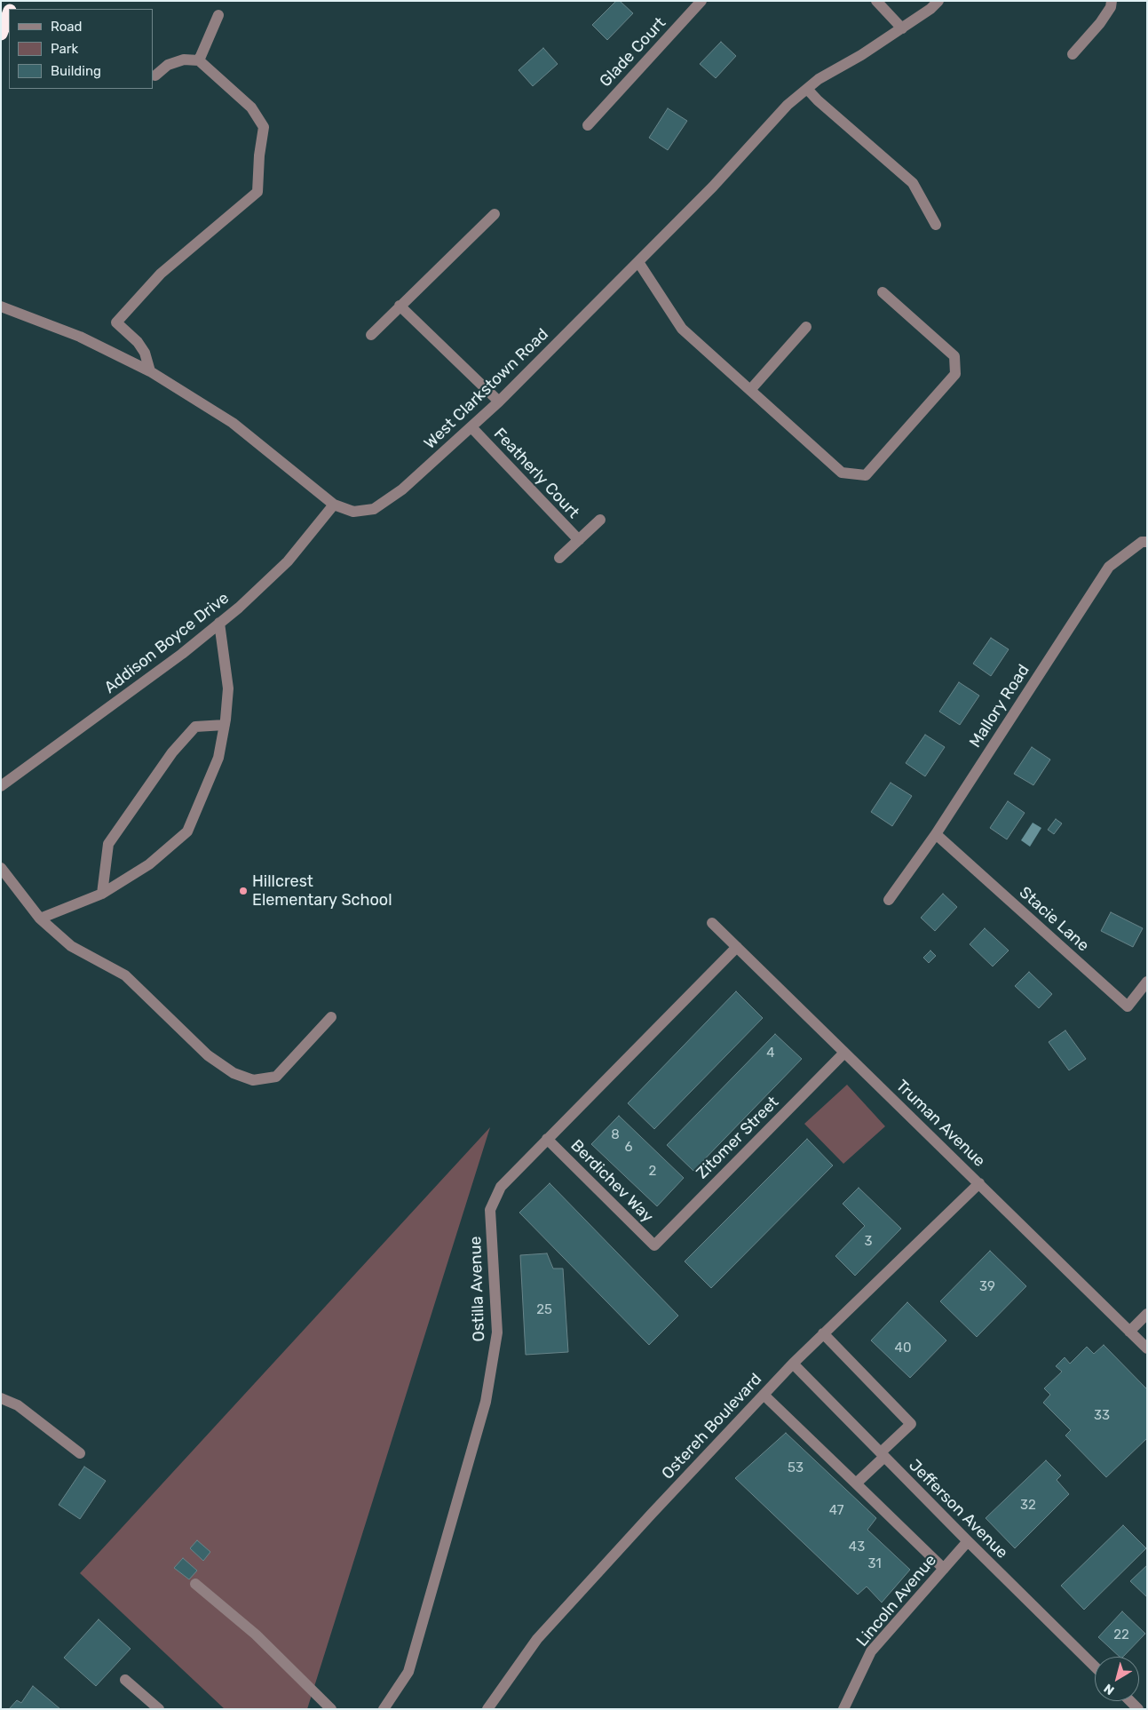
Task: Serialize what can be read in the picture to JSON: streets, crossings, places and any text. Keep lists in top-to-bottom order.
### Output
{
  "streets": {
    "street": [
      "Glade Court",
      "West Clarkstown Road",
      "Featherly Court",
      "Addison Boyce Drive",
      "Mallory Road",
      "Stacie Lane",
      "Truman Avenue",
      "Zitomer Street",
      "Berdichev Way",
      "Ostilla Avenue",
      "Ostereh Boulevard",
      "Jefferson Avenue",
      "Lincoln Avenue"
    ]
  },
  "crossings": [
    ["West Clarkstown Road", "Featherly Court"],
    ["West Clarkstown Road", "Addison Boyce Drive"],
    ["Mallory Road", "Stacie Lane"],
    ["Truman Avenue", "Zitomer Street"],
    ["Truman Avenue", "Ostilla Avenue"],
    ["Truman Avenue", "Ostereh Boulevard"],
    ["Zitomer Street", "Berdichev Way"],
    ["Berdichev Way", "Ostilla Avenue"],
    ["Ostereh Boulevard", "Jefferson Avenue"],
    ["Jefferson Avenue", "Lincoln Avenue"]
  ],
  "places": ["Hillcrest Elementary School"],
  "house_numbers": [
    "4",
    "8",
    "6",
    "2",
    "3",
    "39",
    "25",
    "40",
    "33",
    "53",
    "32",
    "47",
    "43",
    "31",
    "22"
  ],
  "legend": ["Road", "Park", "Building"],
  "north": "bottom left"
}
